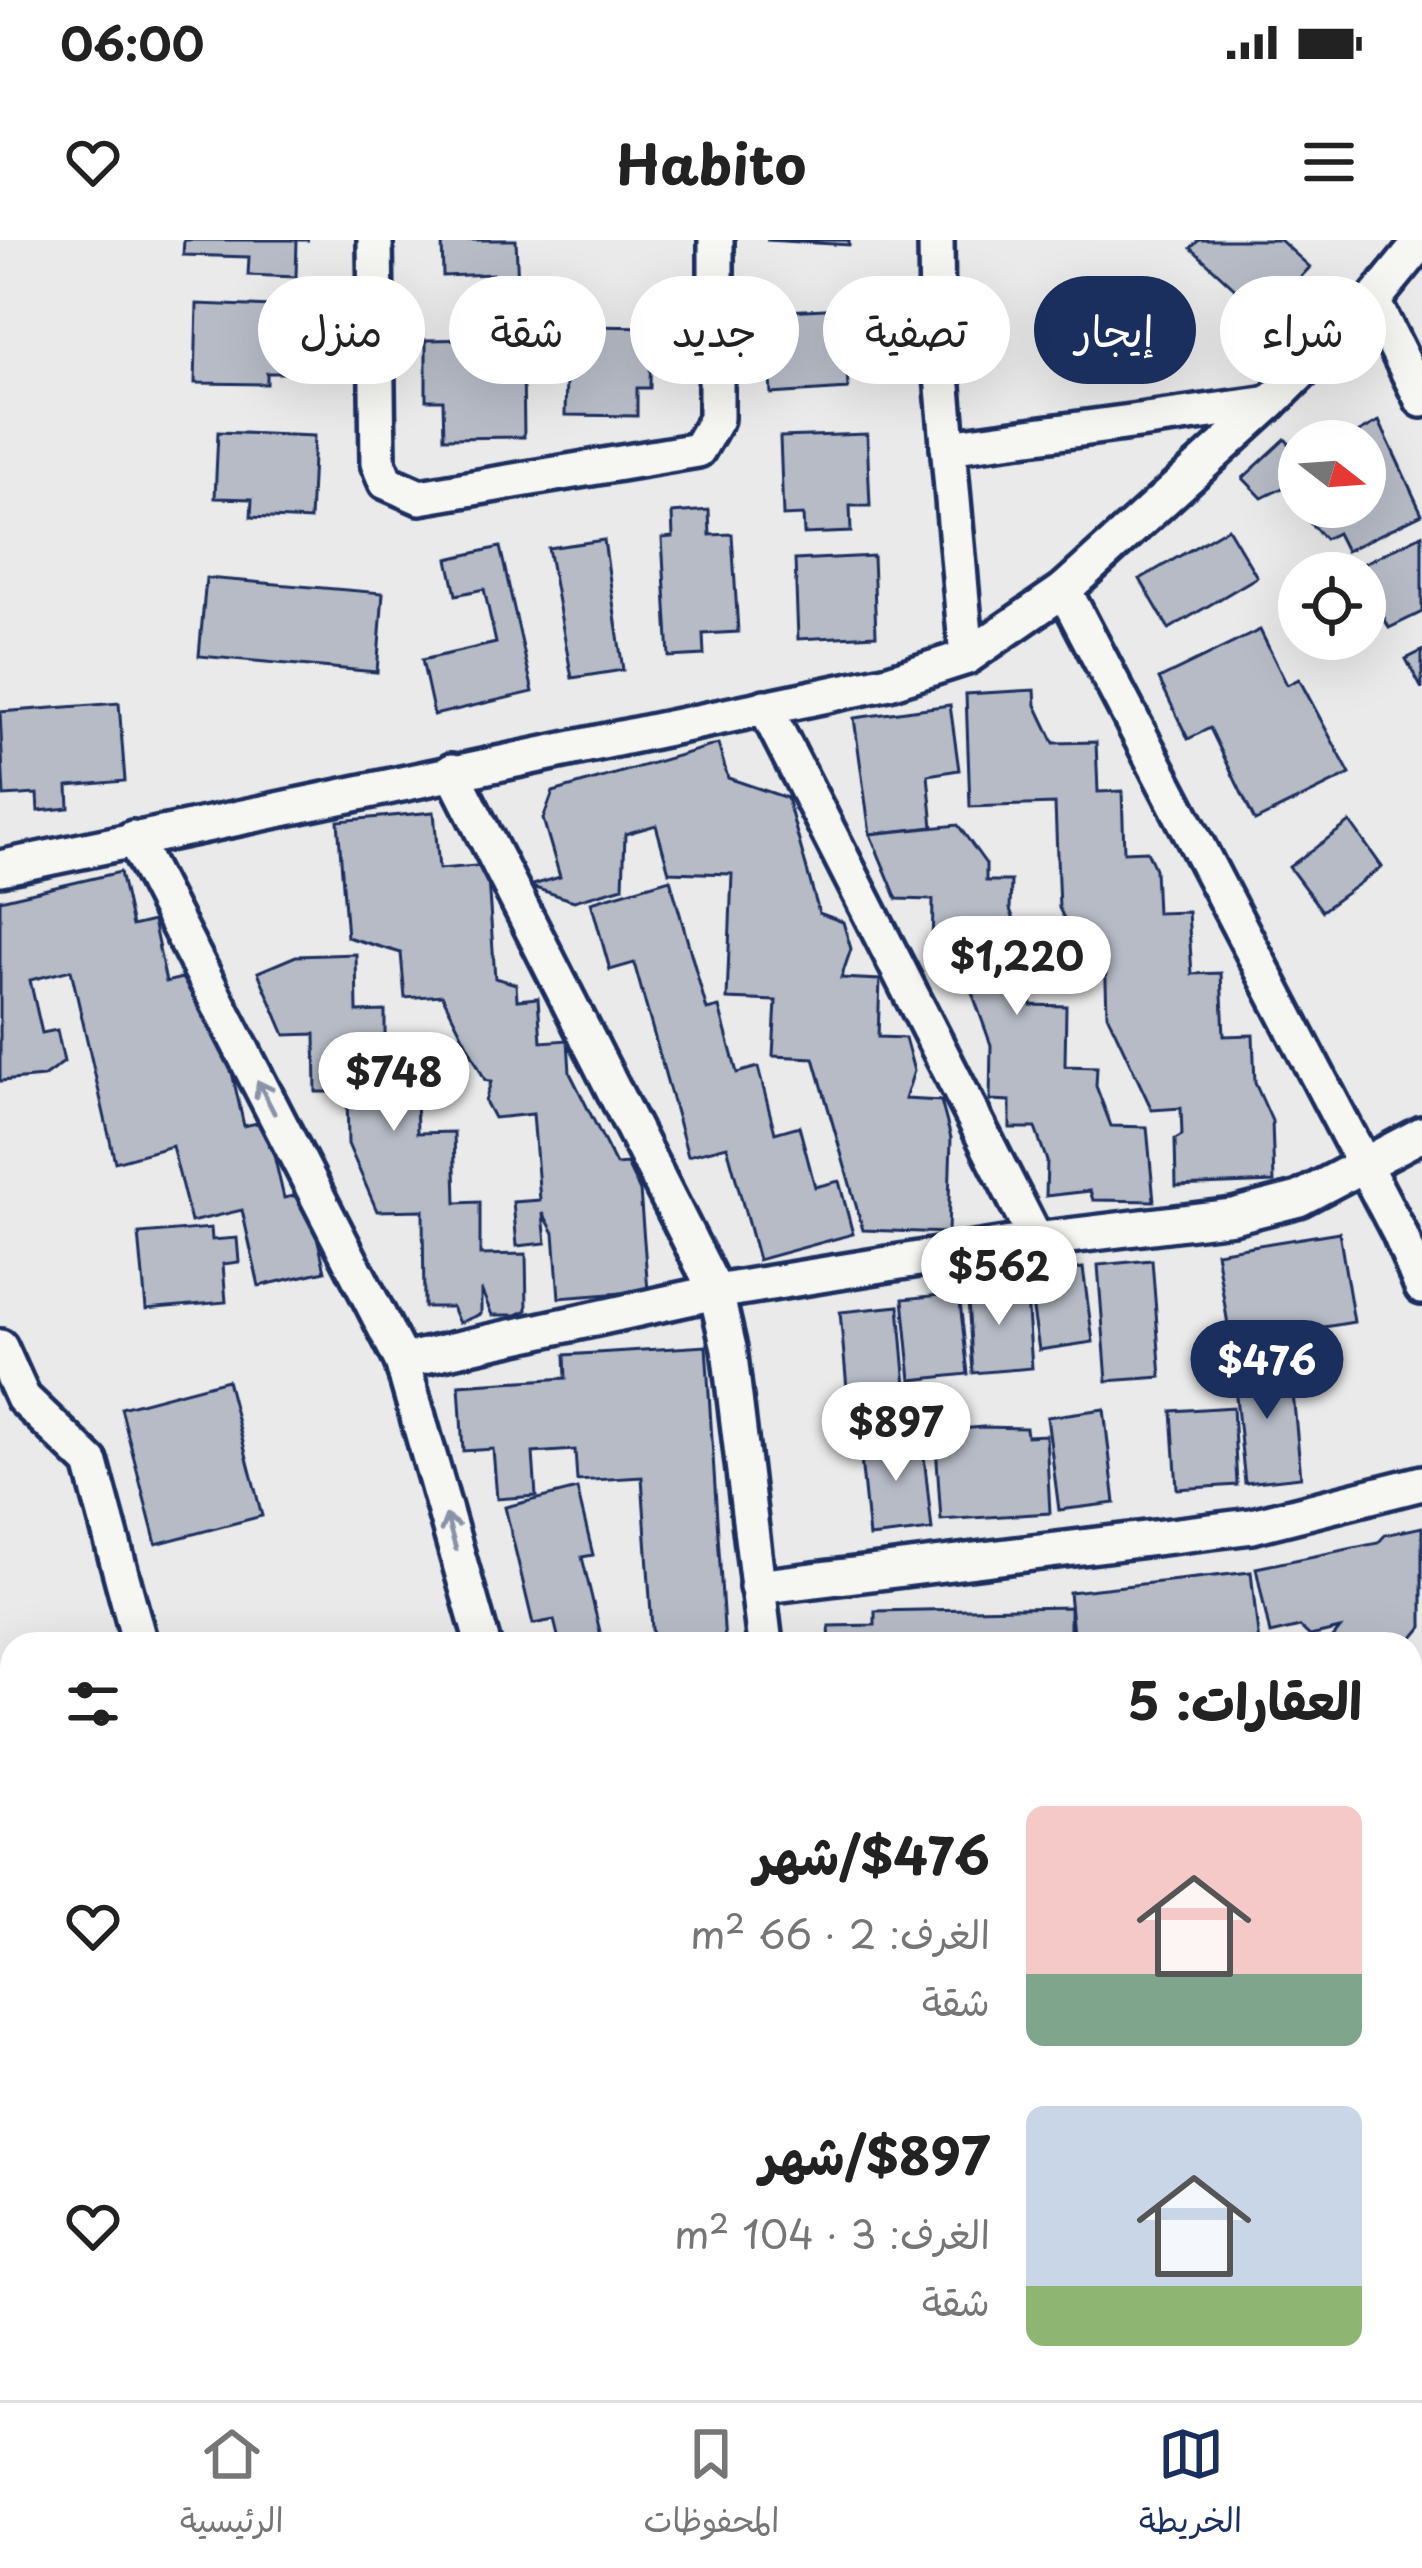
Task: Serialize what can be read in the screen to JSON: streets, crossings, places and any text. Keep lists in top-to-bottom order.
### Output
{
  "north": "right",
  "page": {
    "status": "06:00",
    "header": "Habito",
    "chip": [
      "شراء",
      "إيجار",
      "تصفية",
      "جديد",
      "شقة",
      "منزل"
    ],
    "price": [
      "$1,220",
      "$748",
      "$562",
      "$476",
      "$897"
    ],
    "heading": "العقارات: 5",
    "list": [
      {
        "name": "$476/شهر",
        "note": "الغرف: 2 · 66 m² · شقة"
      },
      {
        "name": "$897/شهر",
        "note": "الغرف: 3 · 104 m² · شقة"
      }
    ],
    "tabs": ["الخريطة", "المحفوظات", "الرئيسية"]
  }
}
